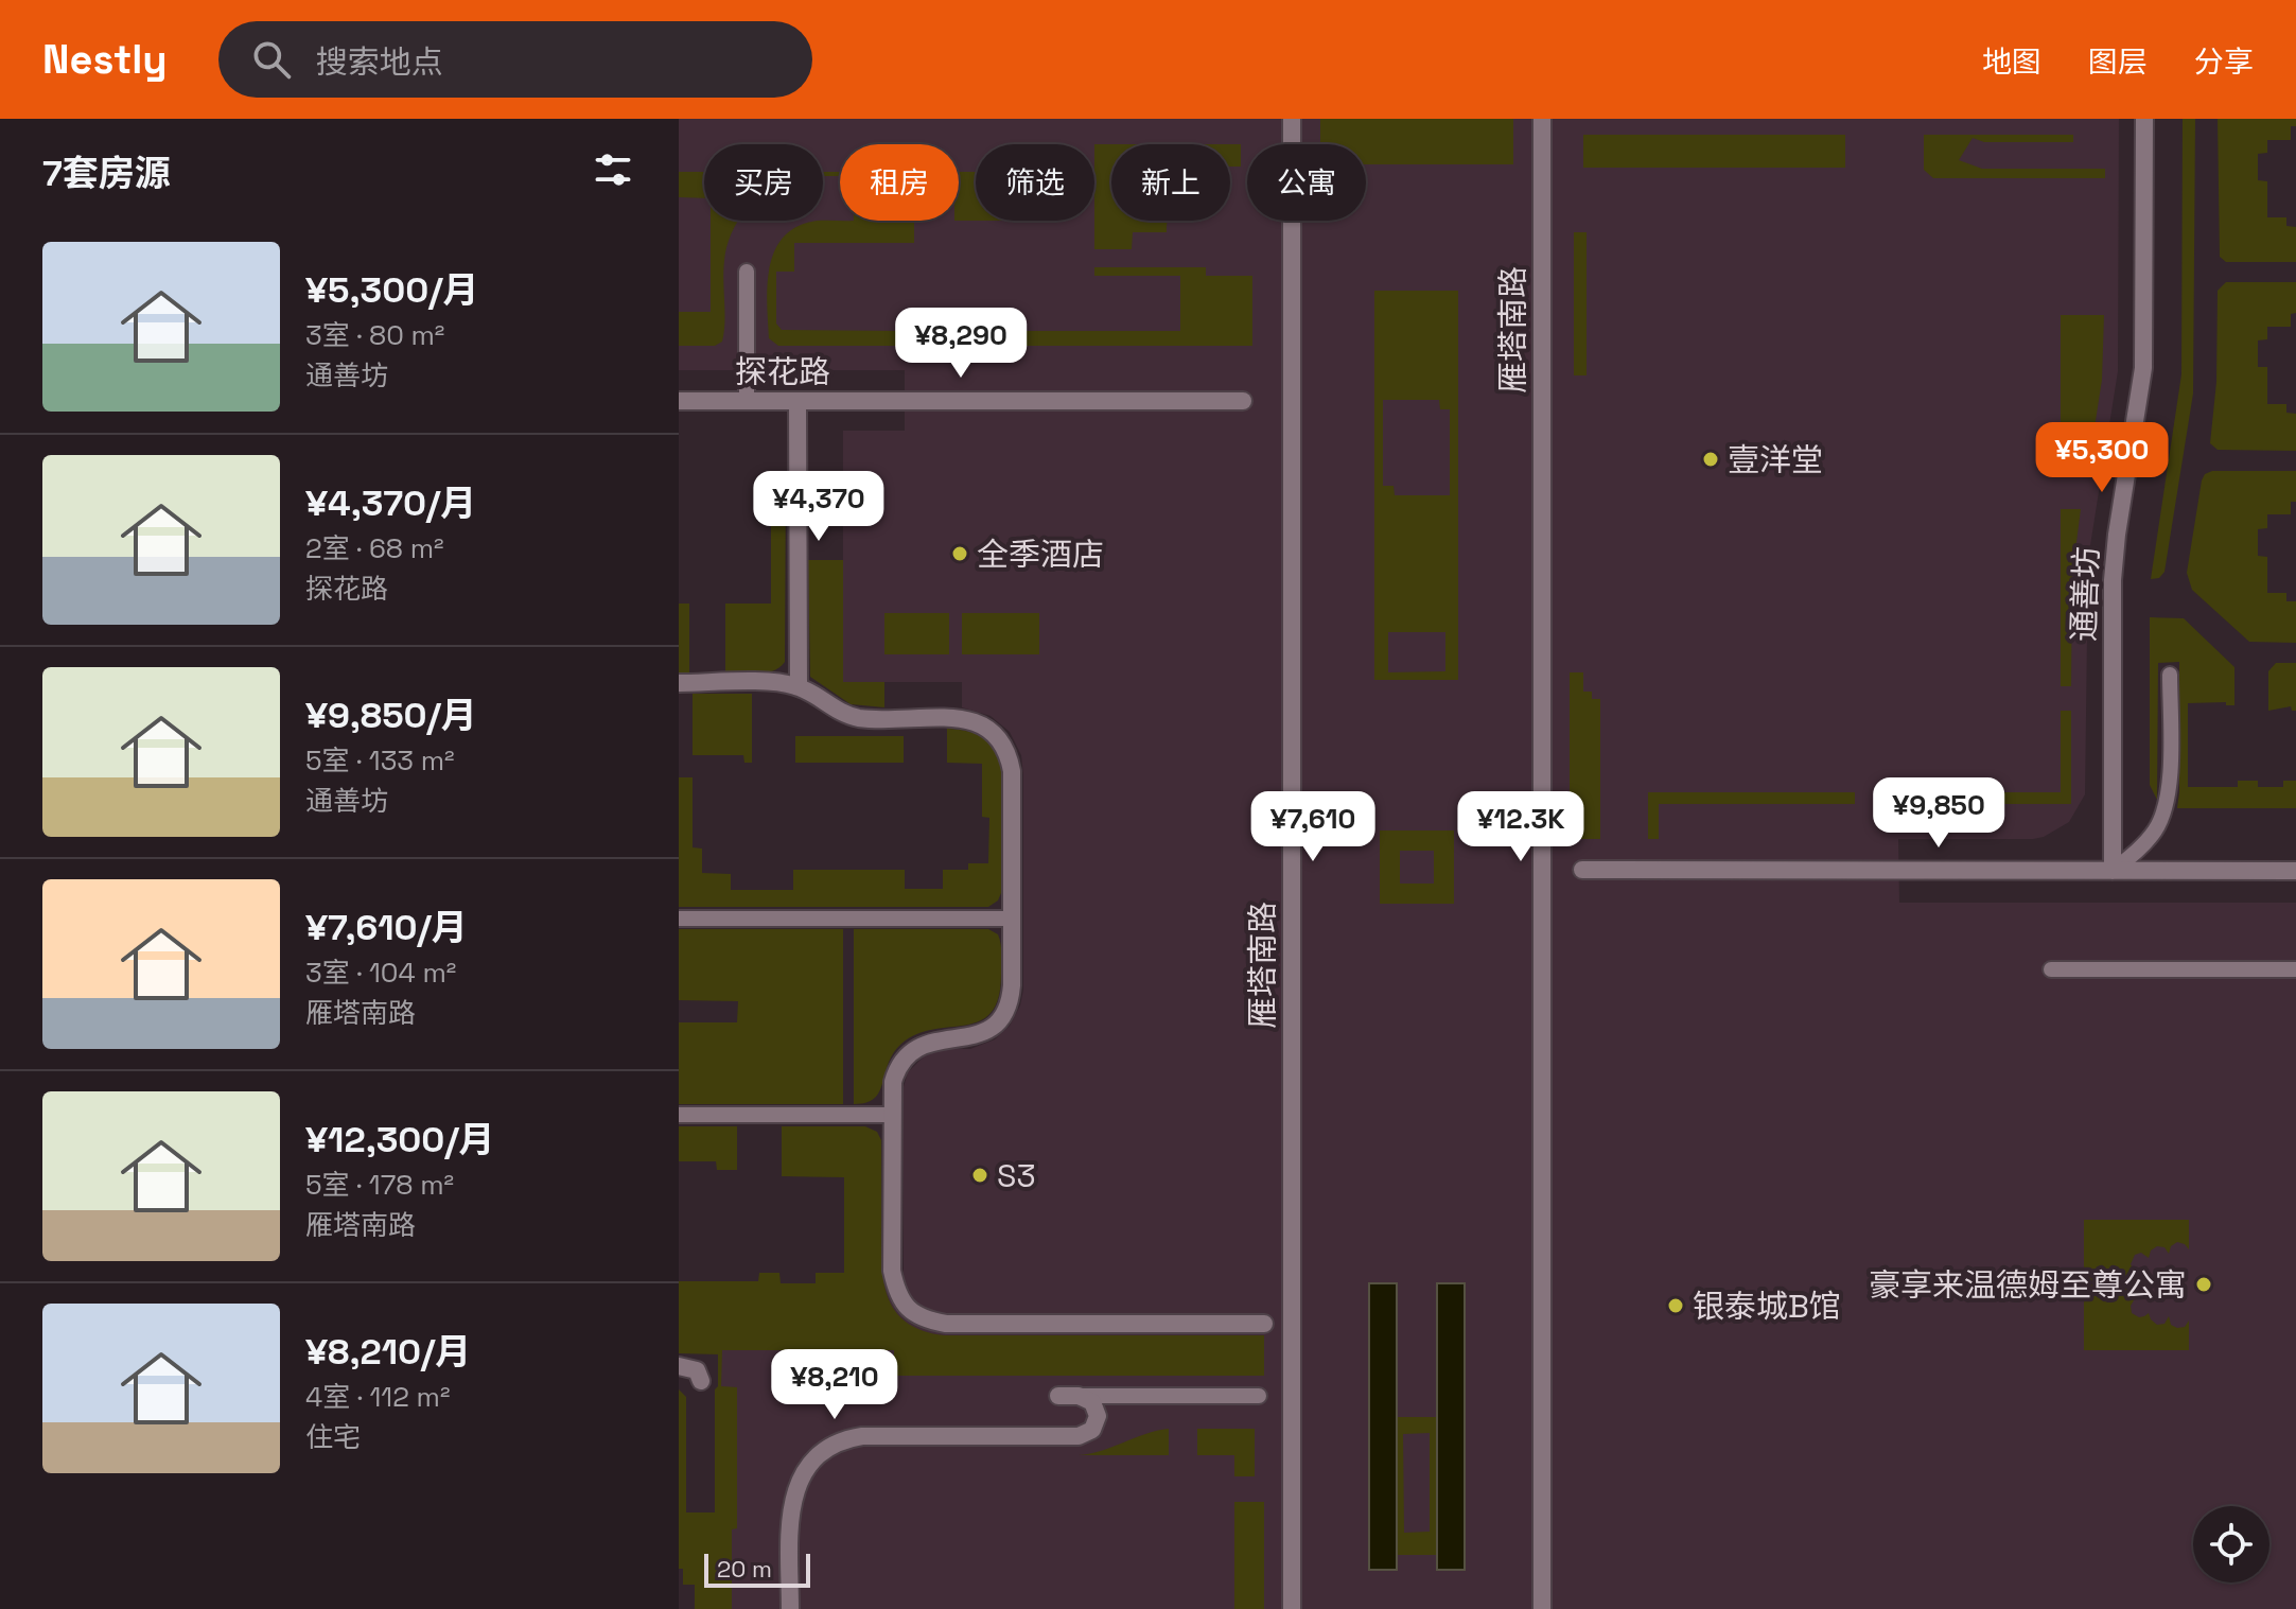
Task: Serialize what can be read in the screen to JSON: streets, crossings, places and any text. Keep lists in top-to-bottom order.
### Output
{
  "streets": {
    "street": ["雁塔南路", "探花路", "通善坊"]
  },
  "places": [
    "壹洋堂",
    "全季酒店",
    "S3",
    "豪享来温德姆至尊公寓",
    "银泰城B馆"
  ],
  "scale_bar": "20 m",
  "page": {
    "header": "Nestly",
    "search": "搜索地点",
    "nav": ["地图", "图层", "分享"],
    "heading": "7套房源",
    "chip": [
      "买房",
      "租房",
      "筛选",
      "新上",
      "公寓"
    ],
    "list": [
      {
        "name": "¥5,300/月",
        "note": "3室 · 80 m² · 通善坊"
      },
      {
        "name": "¥4,370/月",
        "note": "2室 · 68 m² · 探花路"
      },
      {
        "name": "¥9,850/月",
        "note": "5室 · 133 m² · 通善坊"
      },
      {
        "name": "¥7,610/月",
        "note": "3室 · 104 m² · 雁塔南路"
      },
      {
        "name": "¥12,300/月",
        "note": "5室 · 178 m² · 雁塔南路"
      },
      {
        "name": "¥8,210/月",
        "note": "4室 · 112 m² · 住宅"
      }
    ],
    "price": [
      "¥8,290",
      "¥5,300",
      "¥4,370",
      "¥9,850",
      "¥7,610",
      "¥12.3K",
      "¥8,210"
    ],
    "scale": "20 m"
  }
}
